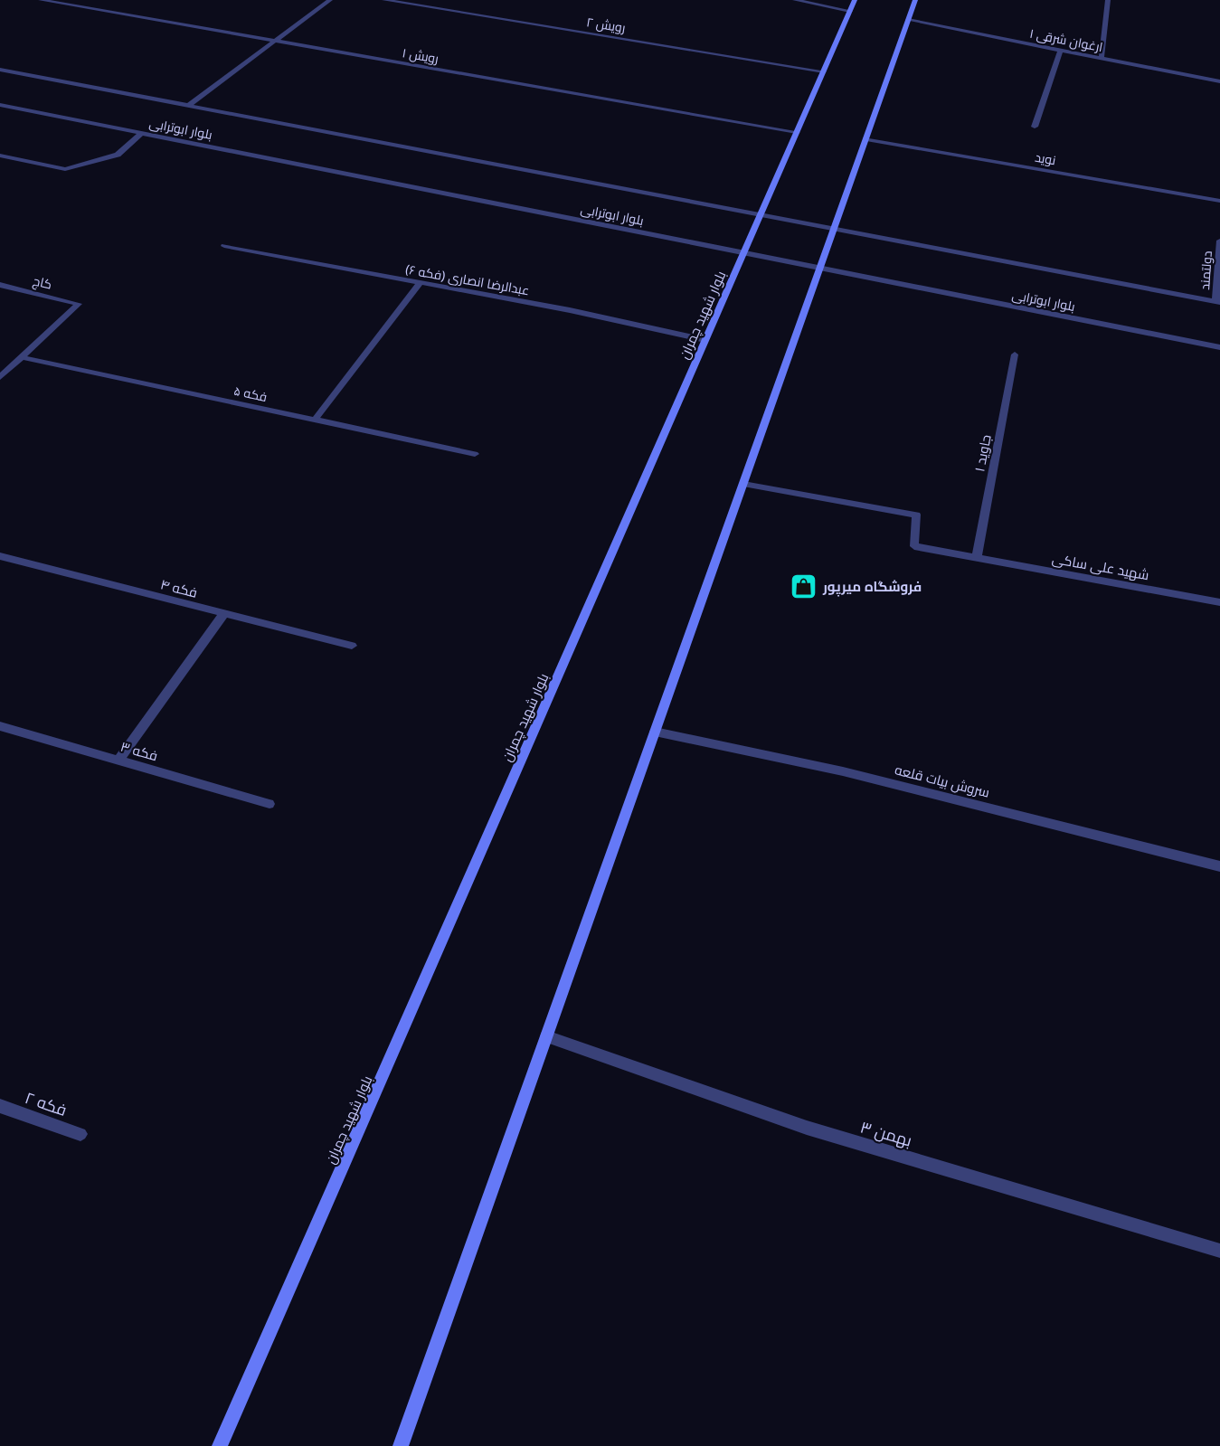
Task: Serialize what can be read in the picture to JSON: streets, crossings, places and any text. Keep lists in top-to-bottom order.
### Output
{
  "streets": {
    "main road": ["بلوار شهید چمران"],
    "street": [
      "رویش ۲",
      "ارغوان شرقی ۱",
      "رویش ۱",
      "بلوار ابوترابی",
      "نوید",
      "دولتمند",
      "عبدالرضا انصاری (فکه ۶)",
      "کاج",
      "فکه ۵",
      "جاوید ۱",
      "شهید علی ساکی",
      "فکه ۴",
      "فکه ۳",
      "سروش بیات قلعه",
      "فکه ۲",
      "بهمن ۳"
    ]
  },
  "crossings": [
    ["رویش ۲", "بلوار شهید چمران"],
    ["رویش ۱", "بلوار شهید چمران"],
    ["بلوار ابوترابی", "دولتمند"],
    ["بلوار ابوترابی", "بلوار شهید چمران"],
    ["عبدالرضا انصاری (فکه ۶)", "بلوار شهید چمران"],
    ["کاج", "فکه ۵"],
    ["جاوید ۱", "شهید علی ساکی"]
  ],
  "places": {
    "shop": ["فروشگاه میرپور"]
  }
}
